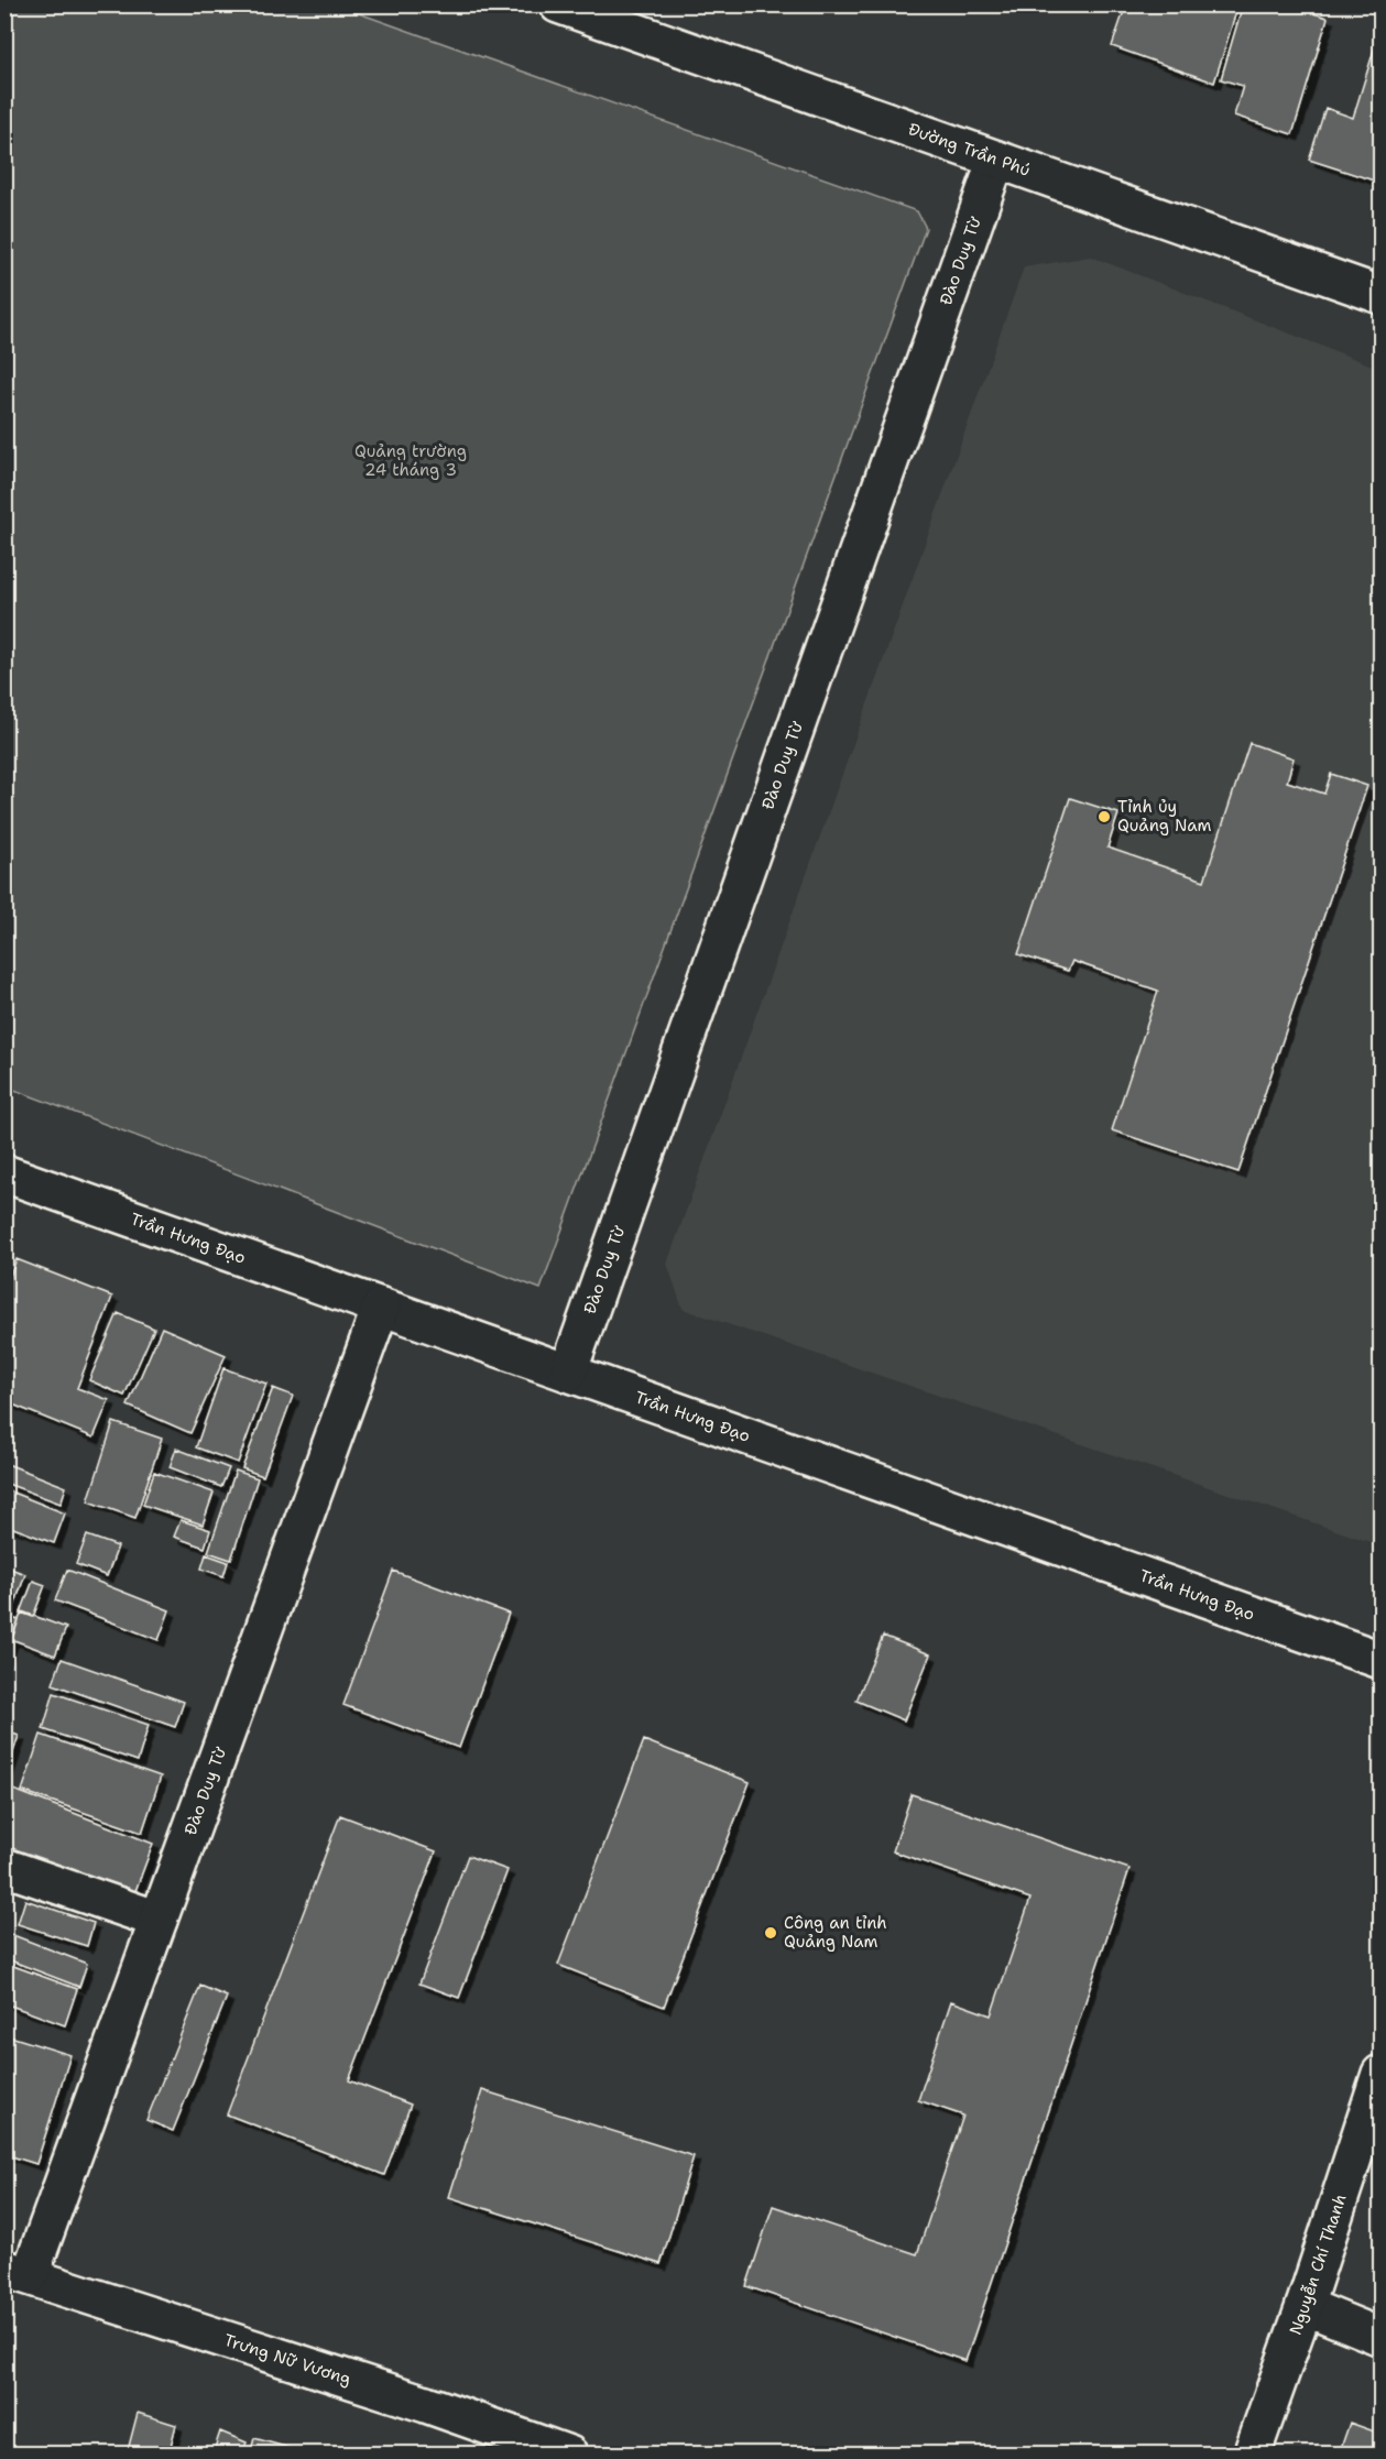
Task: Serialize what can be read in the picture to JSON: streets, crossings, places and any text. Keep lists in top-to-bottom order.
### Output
{
  "streets": {
    "street": [
      "Đường Trần Phú",
      "Đào Duy Từ",
      "Trần Hưng Đạo",
      "Nguyễn Chí Thanh",
      "Trưng Nữ Vương"
    ]
  },
  "crossings": [
    ["Đường Trần Phú", "Đào Duy Từ"],
    ["Đào Duy Từ", "Trần Hưng Đạo"],
    ["Đào Duy Từ", "Trưng Nữ Vương"]
  ],
  "parks": ["Quảng trường 24 tháng 3"],
  "places": ["Tỉnh ủy Quảng Nam", "Công an tỉnh Quảng Nam"]
}
